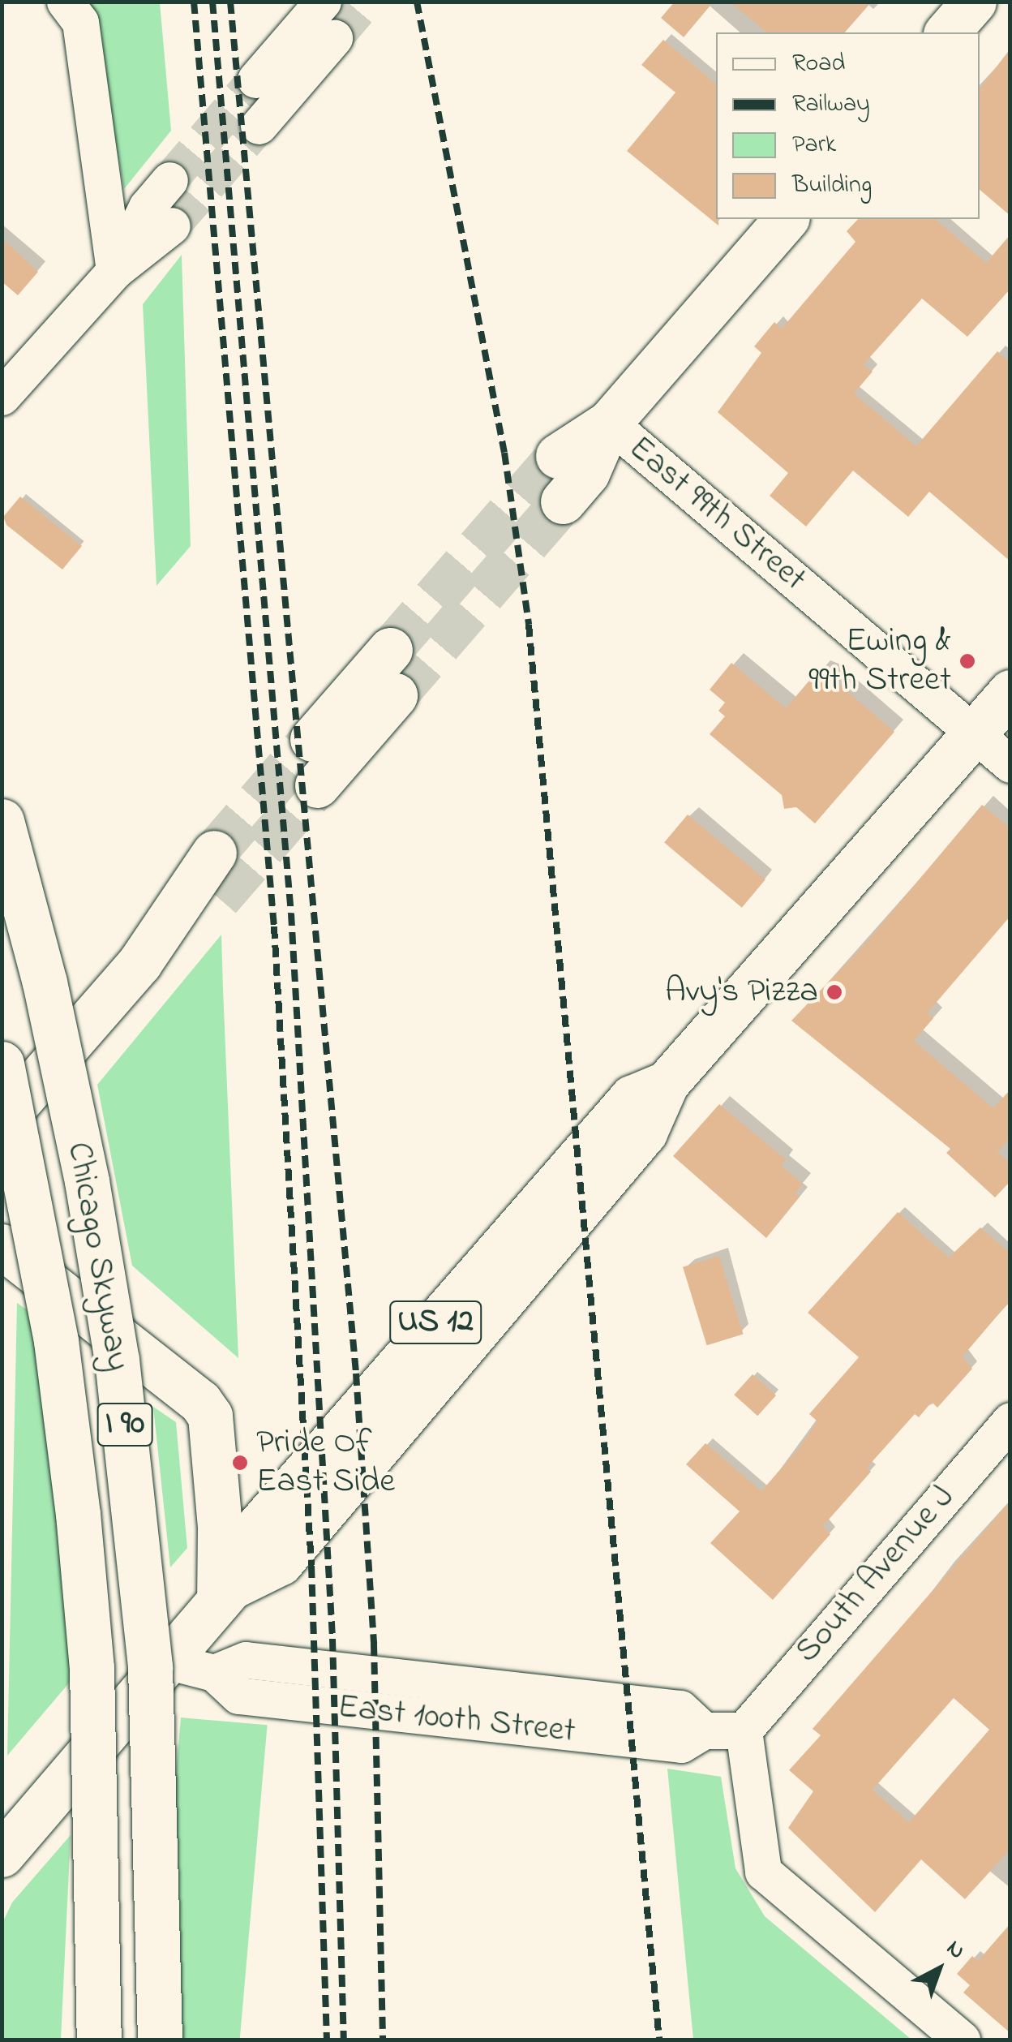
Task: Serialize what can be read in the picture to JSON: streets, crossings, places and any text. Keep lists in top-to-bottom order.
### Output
{
  "streets": {
    "main road": ["Chicago Skyway", "US 12", "I 90"],
    "street": ["East 99th Street", "South Avenue J", "East 100th Street"]
  },
  "crossings": [
    ["East 99th Street", "US 12"],
    ["US 12", "East 100th Street"],
    ["South Avenue J", "East 100th Street"]
  ],
  "places": ["Ewing & 99th Street", "Avy's Pizza", "Pride Of East Side"],
  "legend": [
    "Road",
    "Railway",
    "Park",
    "Building"
  ],
  "north": "top right"
}
